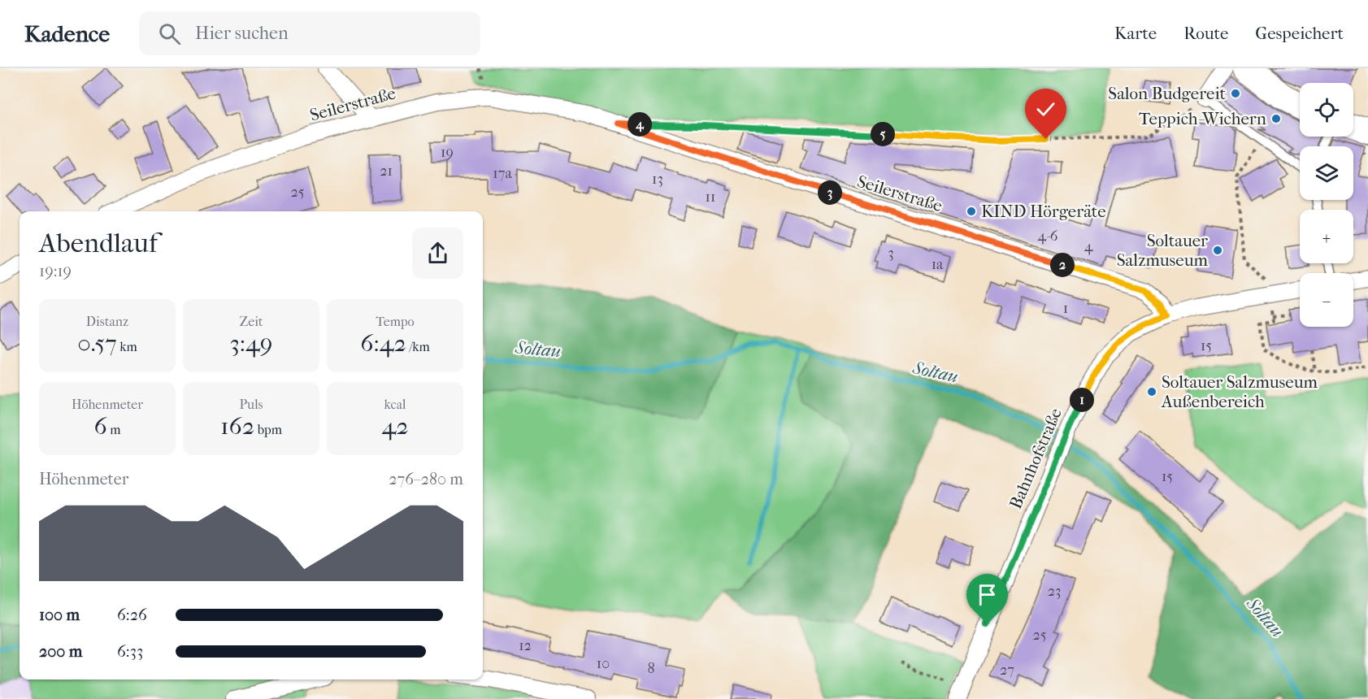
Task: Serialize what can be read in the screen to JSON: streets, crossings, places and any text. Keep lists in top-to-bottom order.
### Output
{
  "streets": {
    "street": ["Seilerstraße", "Bahnhofstraße"]
  },
  "crossings": [
    ["Seilerstraße", "Bahnhofstraße"]
  ],
  "water": ["Soltau"],
  "places": [
    "Salon Budgereit",
    "Teppich-Wichern",
    "KIND Hörgeräte",
    "Soltauer Salzmuseum",
    "Soltauer Salzmuseum Außenbereich"
  ],
  "house_numbers": [
    "19",
    "21",
    "17a",
    "13",
    "25",
    "11",
    "4-6",
    "4",
    "3",
    "1a",
    "1",
    "15",
    "15",
    "23",
    "25",
    "12",
    "10",
    "8",
    "27"
  ],
  "page": {
    "header": "Kadence",
    "search": "Hier suchen",
    "nav": ["Karte", "Route", "Gespeichert"],
    "map_buttons": ["+", "−"],
    "pins": [
      "4",
      "5",
      "3",
      "2",
      "1"
    ],
    "heading": ["Abendlauf", "19:19"],
    "stats": [
      ["Distanz", "0.57 km"],
      ["Zeit", "3:49"],
      ["Tempo", "6:42 /km"],
      ["Höhenmeter", "6 m"],
      ["Puls", "162 bpm"],
      ["kcal", "42"]
    ],
    "chart": ["Höhenmeter", "276–280 m"],
    "list": [
      {
        "name": "100 m",
        "note": "6:26"
      },
      {
        "name": "200 m",
        "note": "6:33"
      }
    ]
  }
}
